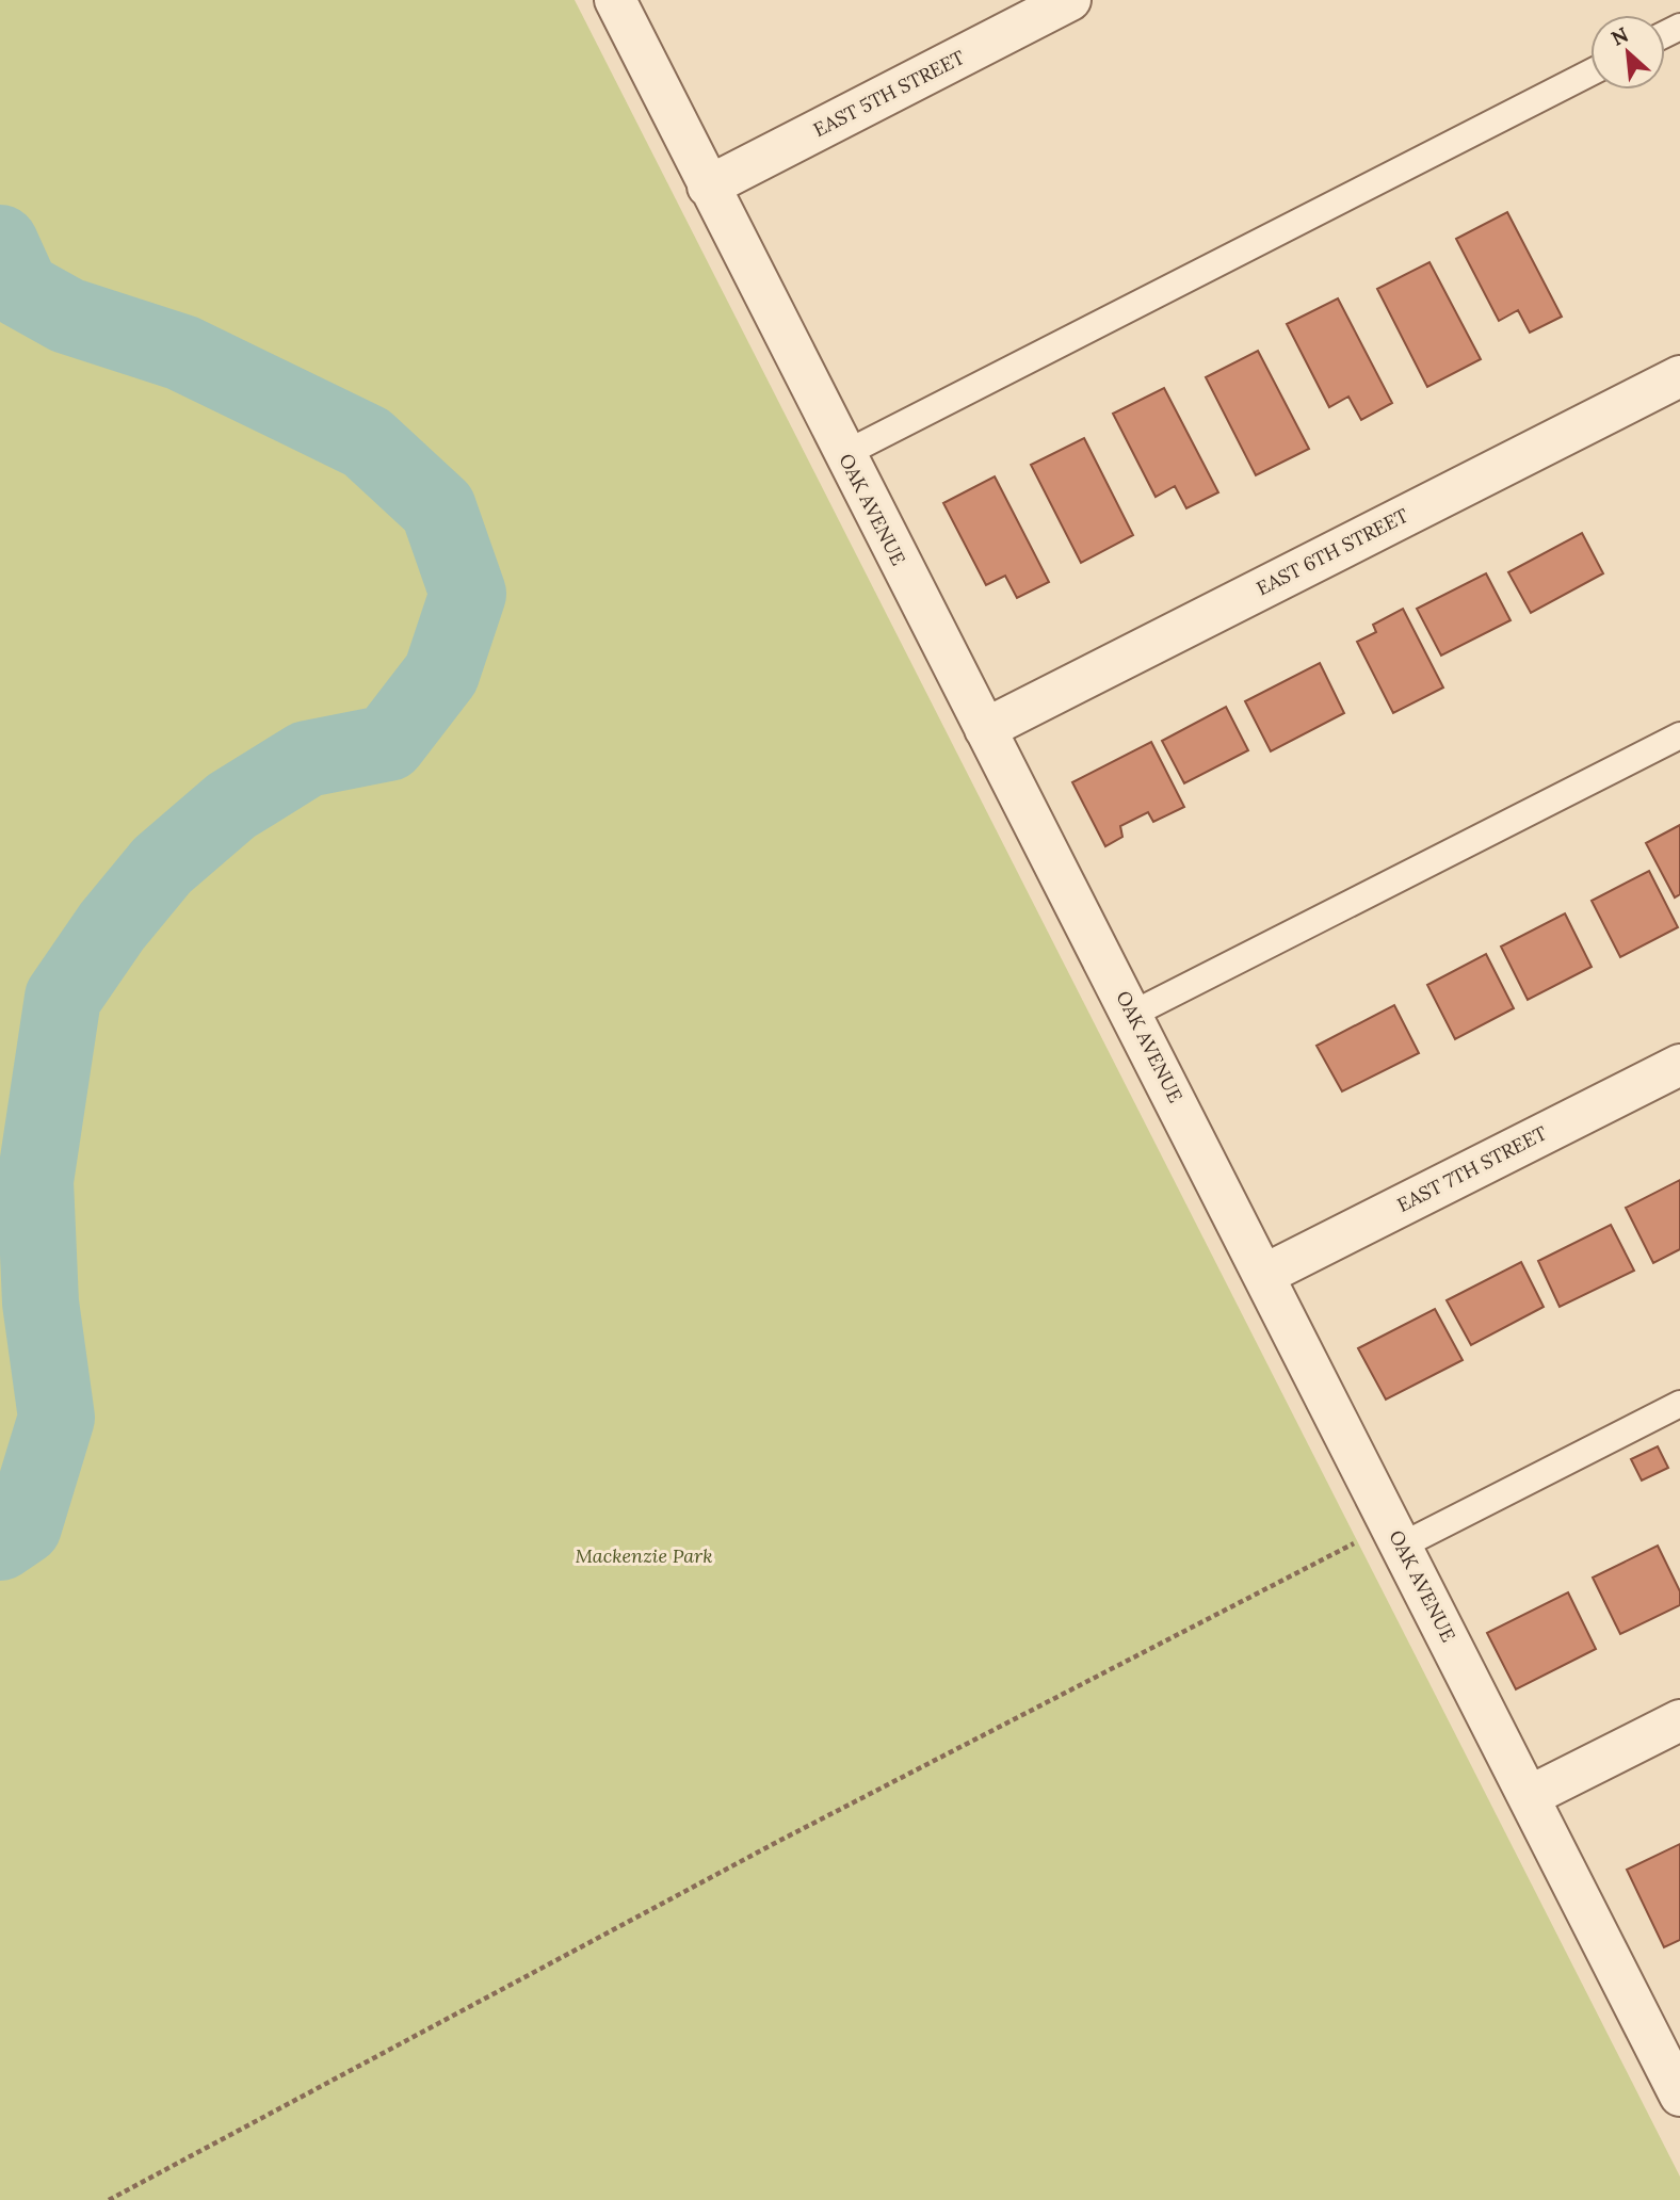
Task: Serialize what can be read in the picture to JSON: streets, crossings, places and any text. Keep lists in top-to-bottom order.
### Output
{
  "streets": {
    "street": [
      "EAST 5TH STREET",
      "OAK AVENUE",
      "EAST 6TH STREET",
      "EAST 7TH STREET"
    ]
  },
  "crossings": [
    ["EAST 5TH STREET", "OAK AVENUE"],
    ["OAK AVENUE", "EAST 6TH STREET"],
    ["OAK AVENUE", "EAST 7TH STREET"]
  ],
  "parks": ["Mackenzie Park"],
  "north": "top left"
}
